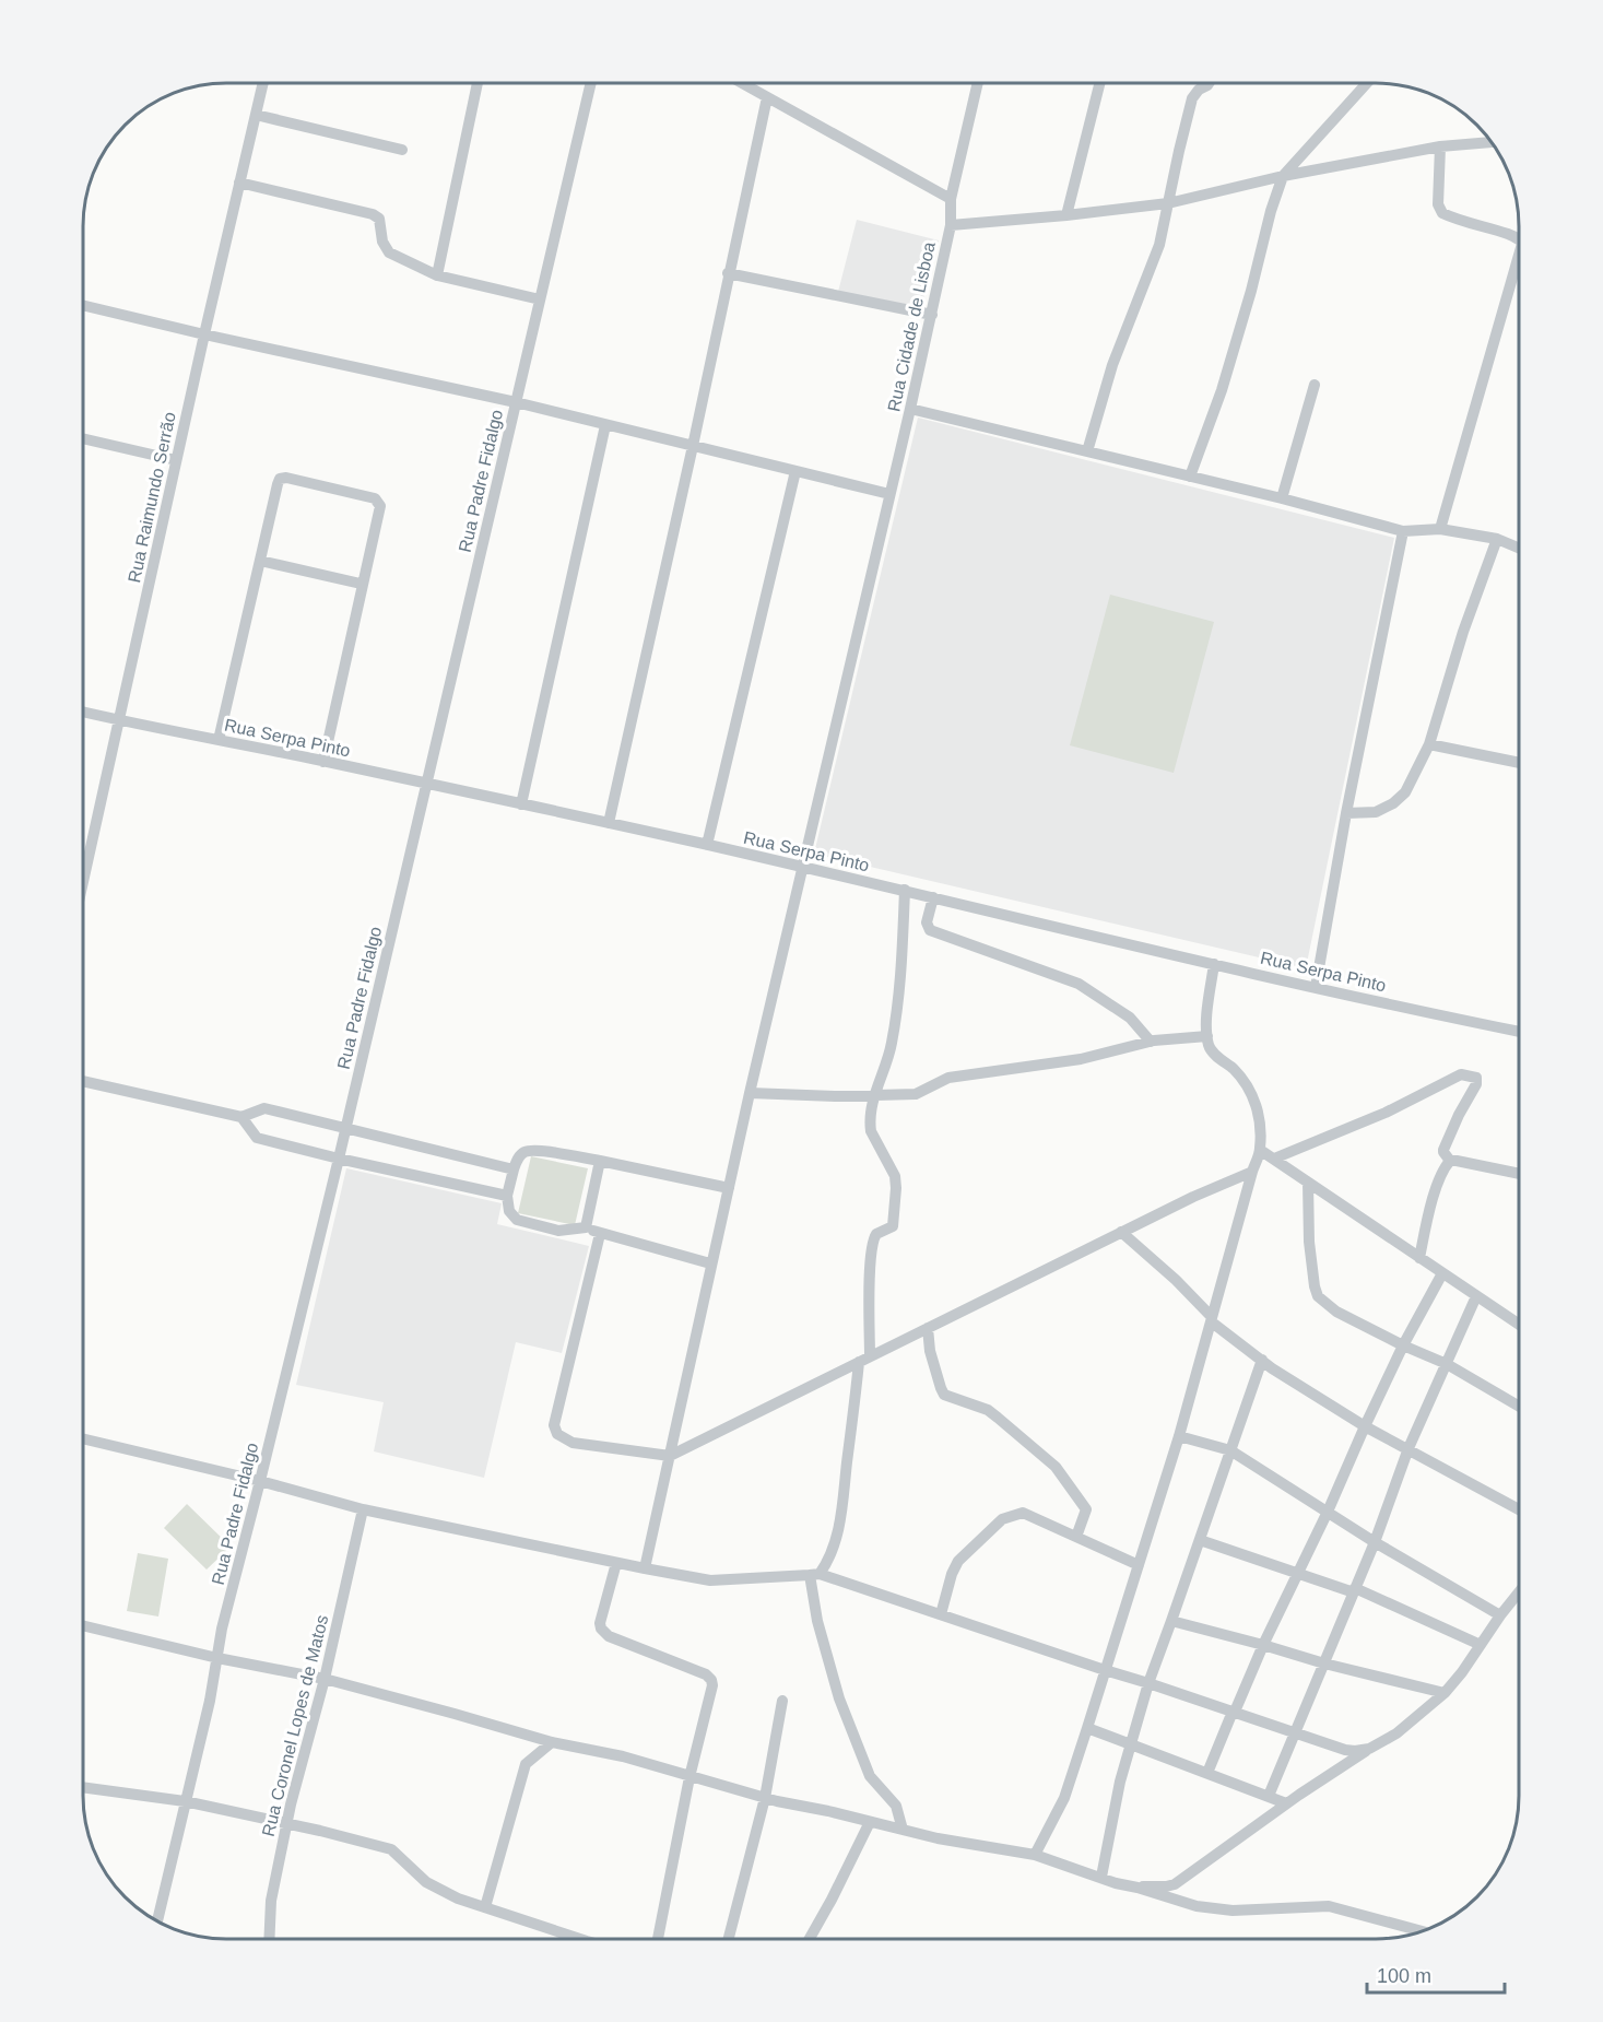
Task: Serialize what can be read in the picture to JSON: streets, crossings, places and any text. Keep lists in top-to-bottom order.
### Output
{
  "streets": {
    "street": [
      "Rua Cidade de Lisboa",
      "Rua Padre Fidalgo",
      "Rua Raimundo Serrão",
      "Rua Serpa Pinto",
      "Rua Coronel Lopes de Matos"
    ]
  },
  "crossings": [
    ["Rua Cidade de Lisboa", "Rua Serpa Pinto"],
    ["Rua Padre Fidalgo", "Rua Serpa Pinto"],
    ["Rua Raimundo Serrão", "Rua Serpa Pinto"]
  ],
  "scale_bar": "100 m"
}
